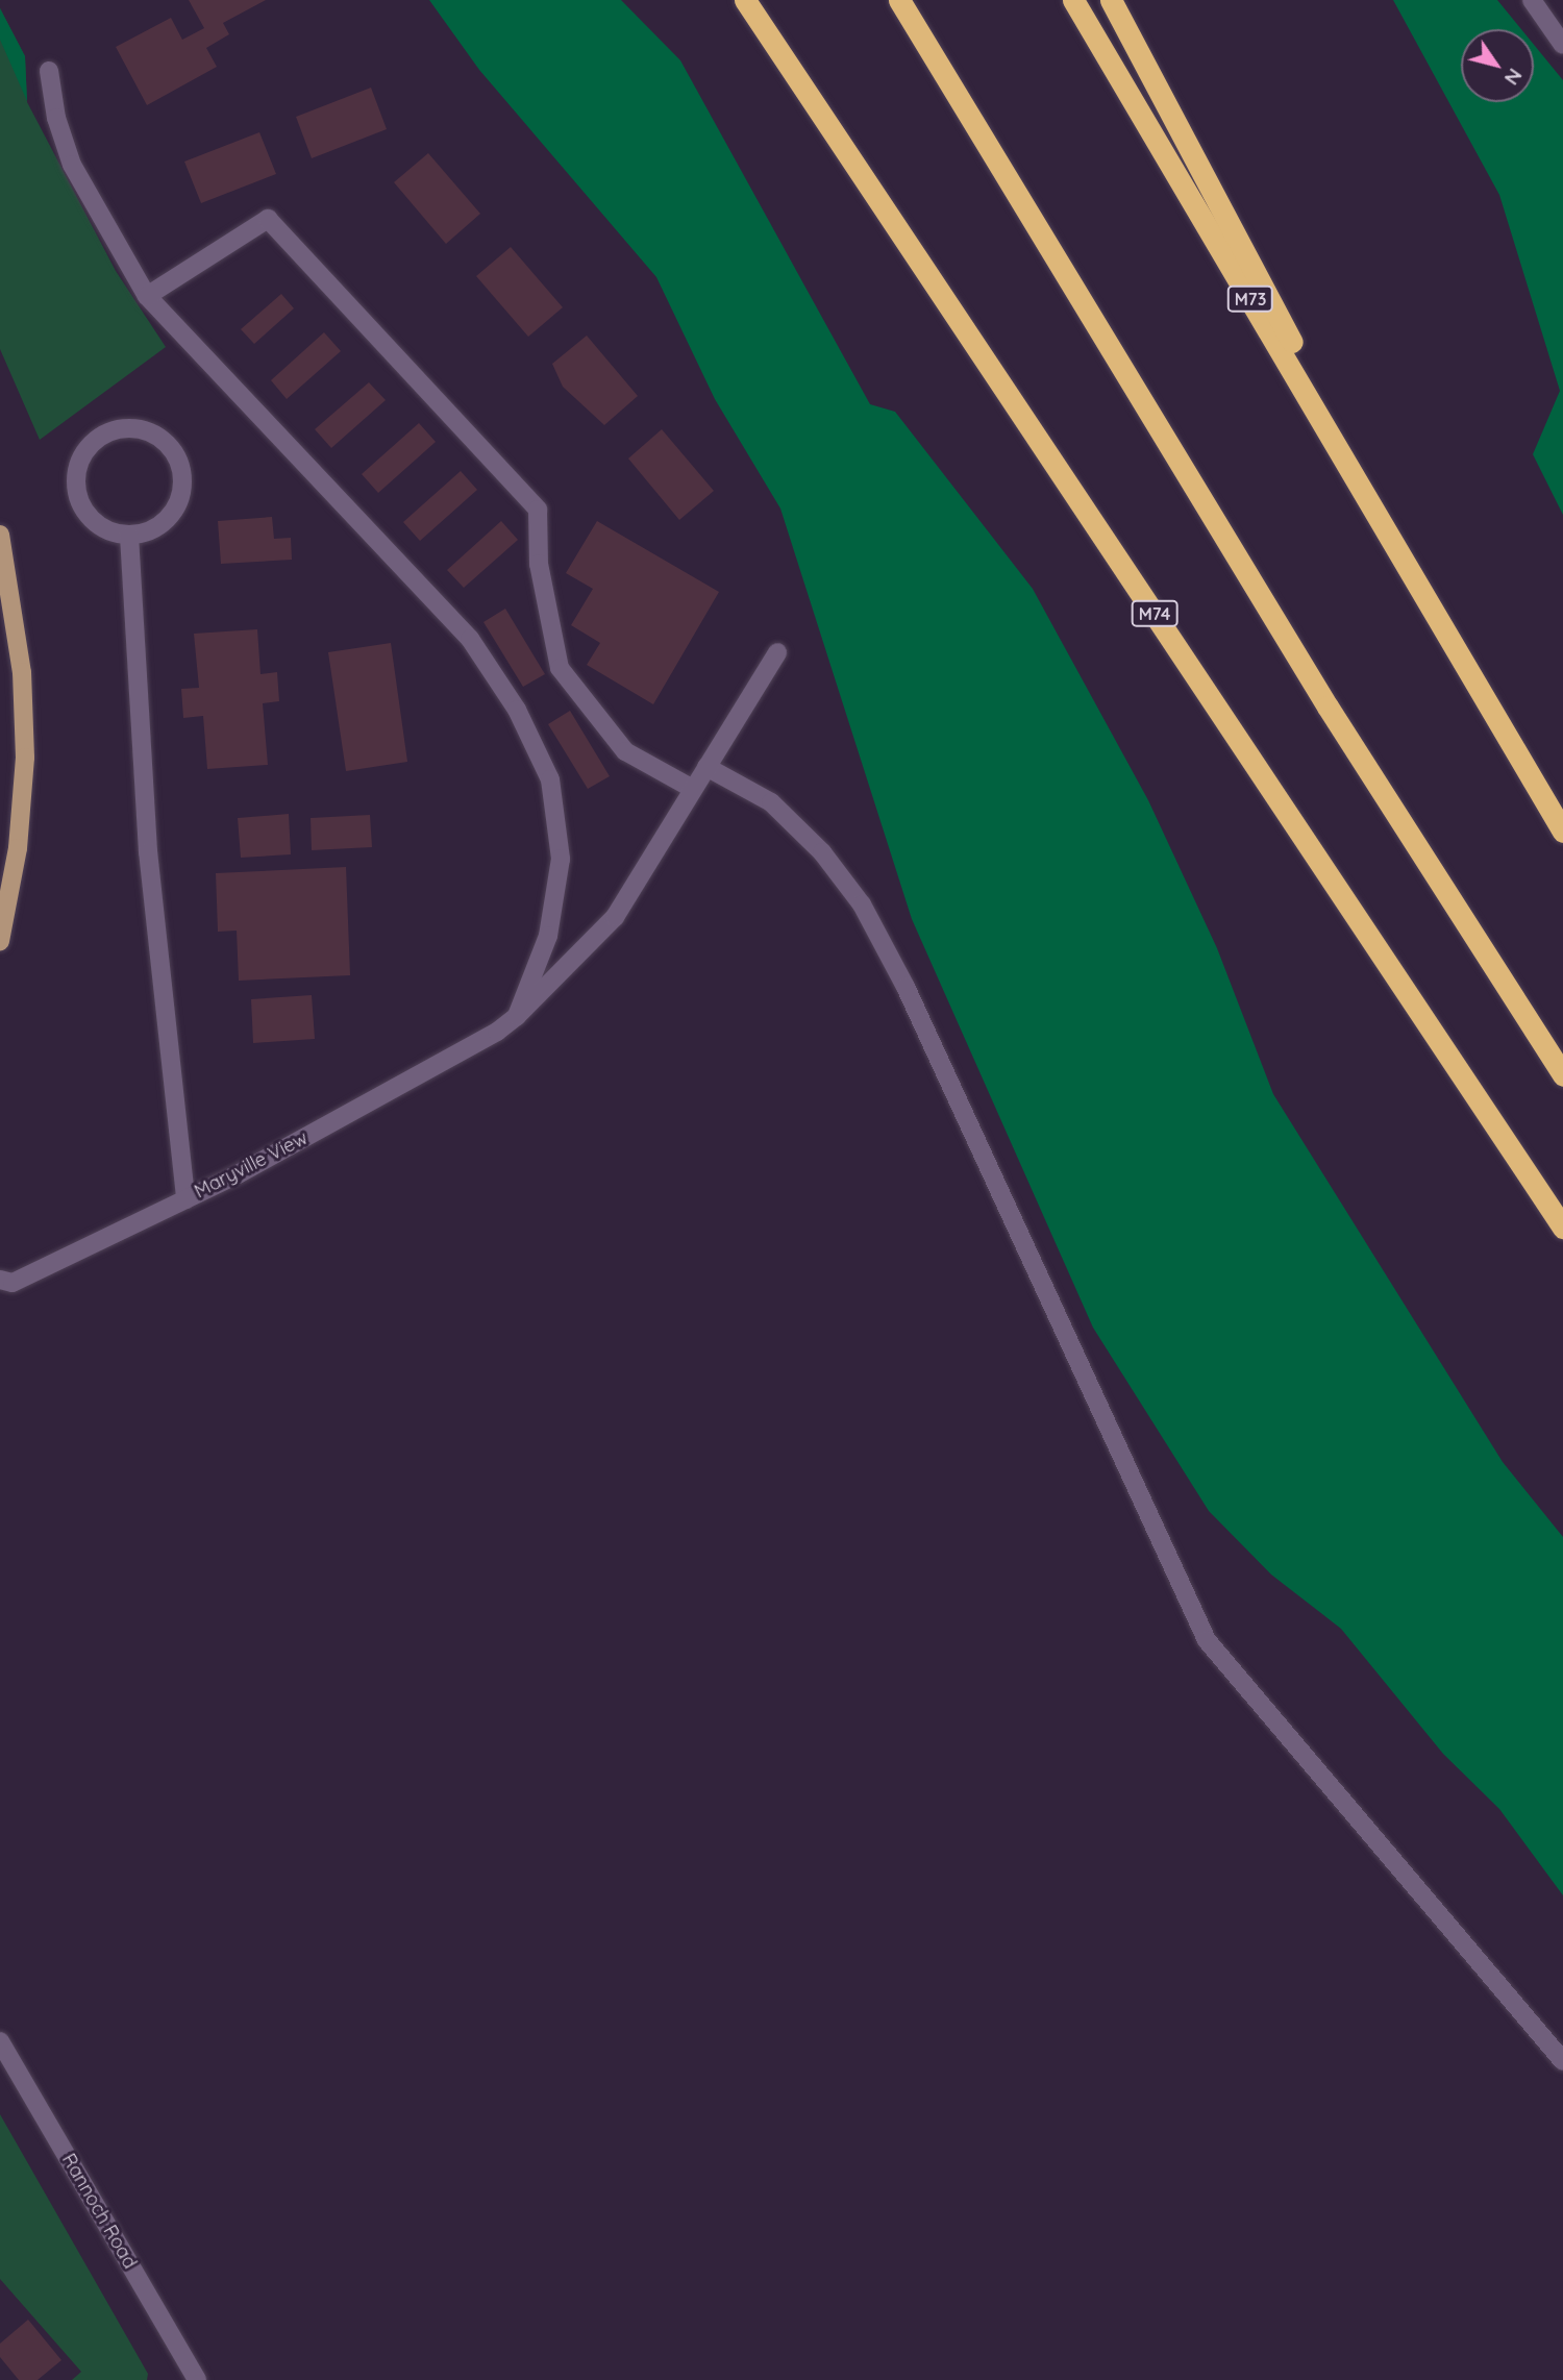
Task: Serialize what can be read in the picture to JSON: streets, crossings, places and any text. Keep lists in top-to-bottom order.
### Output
{
  "streets": {
    "highway": ["M73", "M74"],
    "street": ["Maryville View", "Rannoch Road"]
  },
  "north": "bottom right"
}
